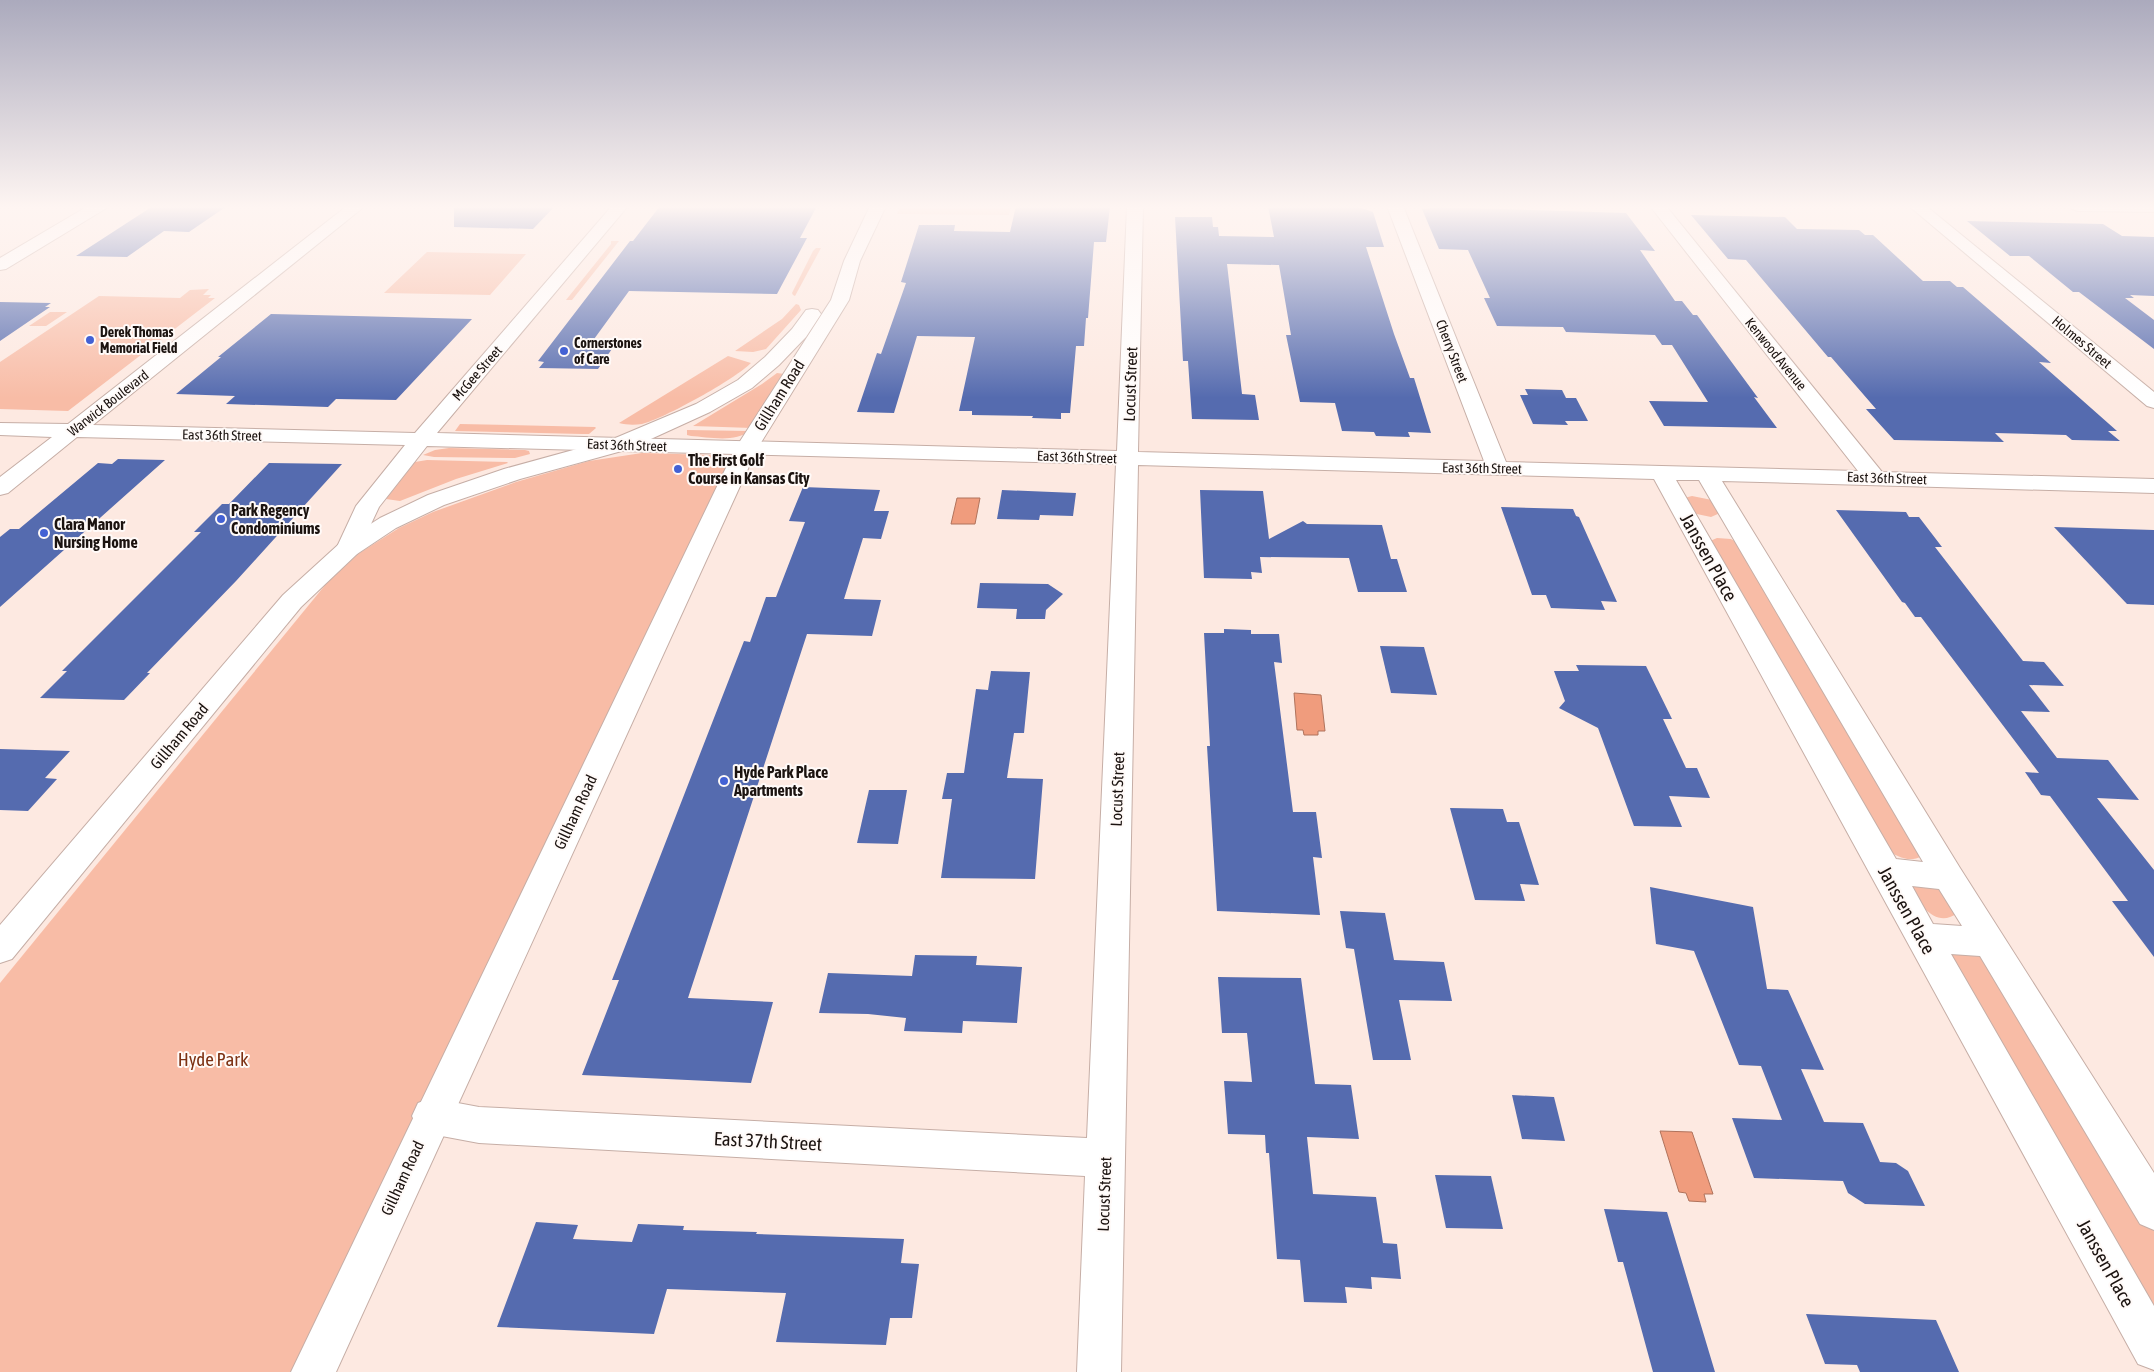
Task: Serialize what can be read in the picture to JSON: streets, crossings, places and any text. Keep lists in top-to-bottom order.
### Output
{
  "streets": {
    "street": [
      "Holmes Street",
      "Cherry Street",
      "Kenwood Avenue",
      "McGee Street",
      "Locust Street",
      "Gillham Road",
      "Warwick Boulevard",
      "East 36th Street",
      "Janssen Place",
      "East 37th Street"
    ]
  },
  "crossings": [
    ["Cherry Street", "East 36th Street"],
    ["Kenwood Avenue", "East 36th Street"],
    ["McGee Street", "Gillham Road"],
    ["McGee Street", "East 36th Street"],
    ["Locust Street", "East 36th Street"],
    ["Locust Street", "East 37th Street"],
    ["Gillham Road", "East 36th Street"],
    ["Gillham Road", "East 37th Street"],
    ["Warwick Boulevard", "East 36th Street"],
    ["East 36th Street", "Janssen Place"]
  ],
  "parks": ["Hyde Park"],
  "places": [
    "Derek Thomas Memorial Field",
    "Cornerstones of Care",
    "The First Golf Course in Kansas City",
    "Park Regency Condominiums",
    "Clara Manor Nursing Home",
    "Hyde Park Place Apartments"
  ]
}
